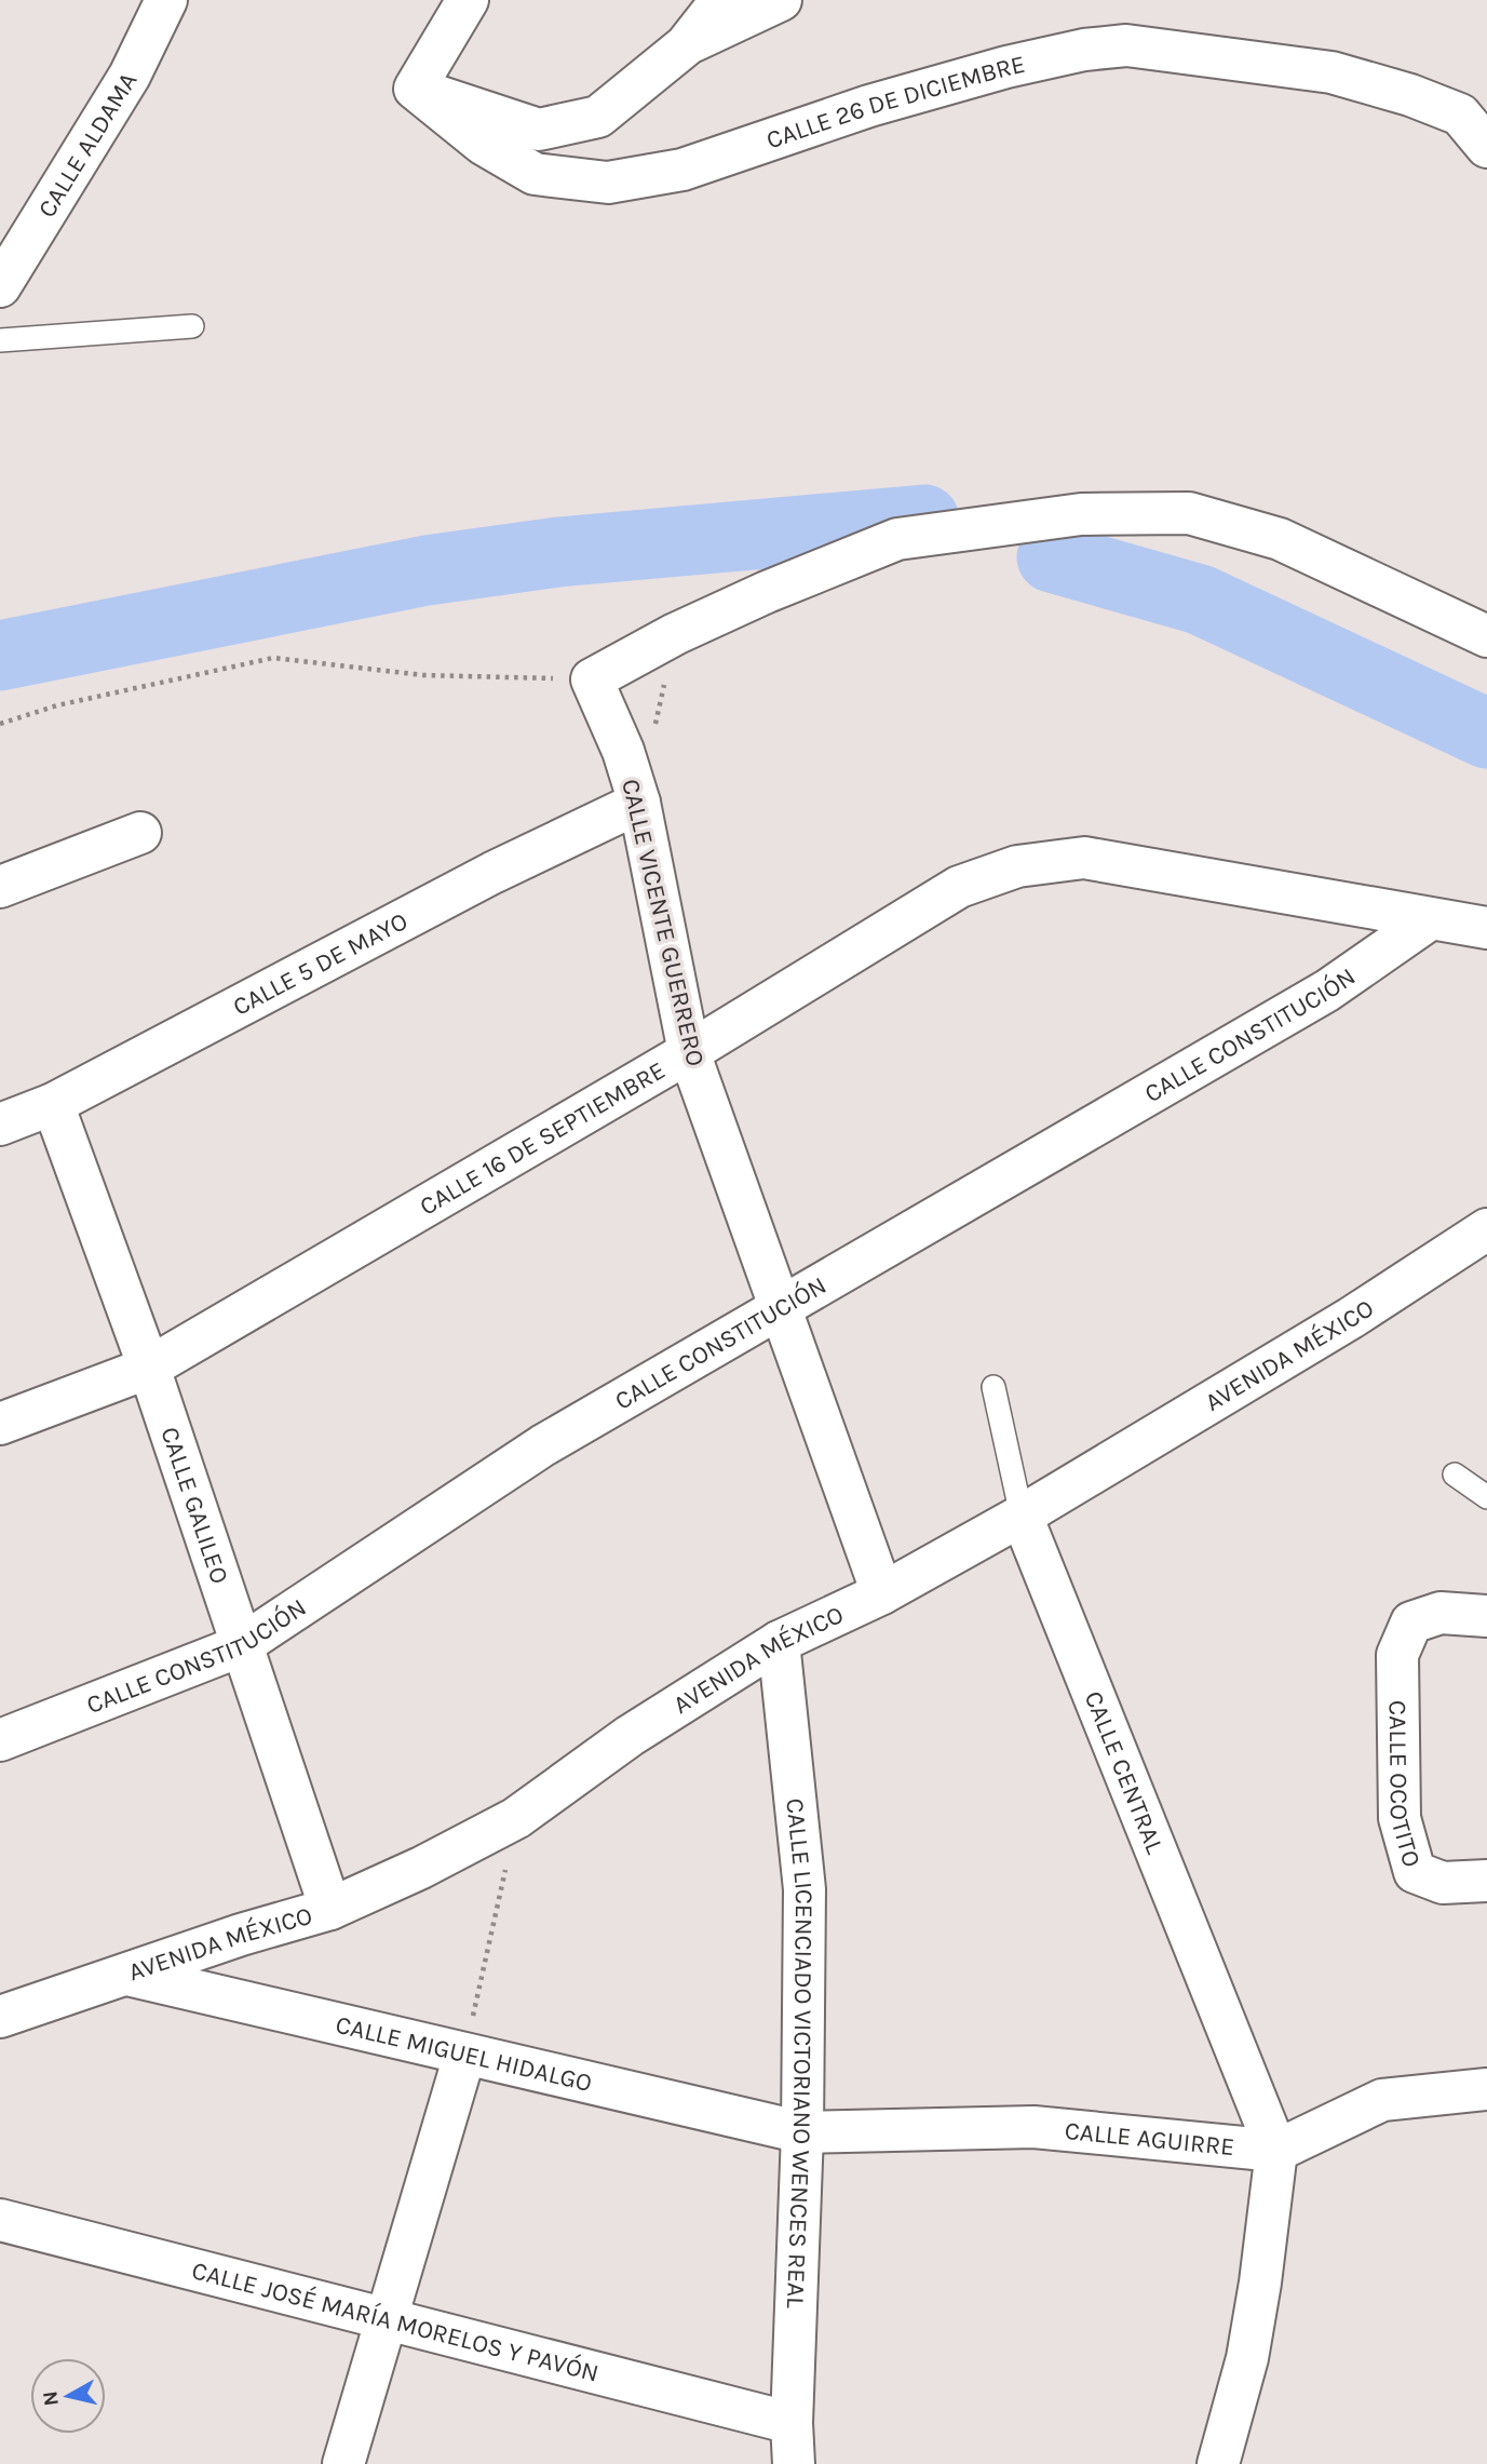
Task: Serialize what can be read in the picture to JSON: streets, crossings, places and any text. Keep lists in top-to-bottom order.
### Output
{
  "streets": {
    "street": [
      "CALLE 26 DE DICIEMBRE",
      "CALLE ALDAMA",
      "CALLE VICENTE GUERRERO",
      "CALLE 5 DE MAYO",
      "CALLE CONSTITUCIÓN",
      "CALLE 16 DE SEPTIEMBRE",
      "AVENIDA MÉXICO",
      "CALLE GALILEO",
      "CALLE CENTRAL",
      "CALLE OCOTITO",
      "CALLE LICENCIADO VICTORIANO WENCES REAL",
      "CALLE MIGUEL HIDALGO",
      "CALLE AGUIRRE",
      "CALLE JOSÉ MARÍA MORELOS Y PAVÓN"
    ]
  },
  "crossings": [
    ["CALLE VICENTE GUERRERO", "CALLE 5 DE MAYO"],
    ["CALLE VICENTE GUERRERO", "CALLE CONSTITUCIÓN"],
    ["CALLE VICENTE GUERRERO", "CALLE 16 DE SEPTIEMBRE"],
    ["CALLE VICENTE GUERRERO", "AVENIDA MÉXICO"],
    ["CALLE 5 DE MAYO", "CALLE GALILEO"],
    ["CALLE CONSTITUCIÓN", "CALLE 16 DE SEPTIEMBRE"],
    ["CALLE CONSTITUCIÓN", "CALLE GALILEO"],
    ["CALLE 16 DE SEPTIEMBRE", "CALLE GALILEO"],
    ["AVENIDA MÉXICO", "CALLE GALILEO"],
    ["AVENIDA MÉXICO", "CALLE CENTRAL"],
    ["AVENIDA MÉXICO", "CALLE LICENCIADO VICTORIANO WENCES REAL"],
    ["AVENIDA MÉXICO", "CALLE MIGUEL HIDALGO"],
    ["CALLE CENTRAL", "CALLE AGUIRRE"],
    ["CALLE LICENCIADO VICTORIANO WENCES REAL", "CALLE MIGUEL HIDALGO"],
    ["CALLE LICENCIADO VICTORIANO WENCES REAL", "CALLE AGUIRRE"],
    ["CALLE LICENCIADO VICTORIANO WENCES REAL", "CALLE JOSÉ MARÍA MORELOS Y PAVÓN"],
    ["CALLE MIGUEL HIDALGO", "CALLE AGUIRRE"]
  ],
  "north": "left"
}
